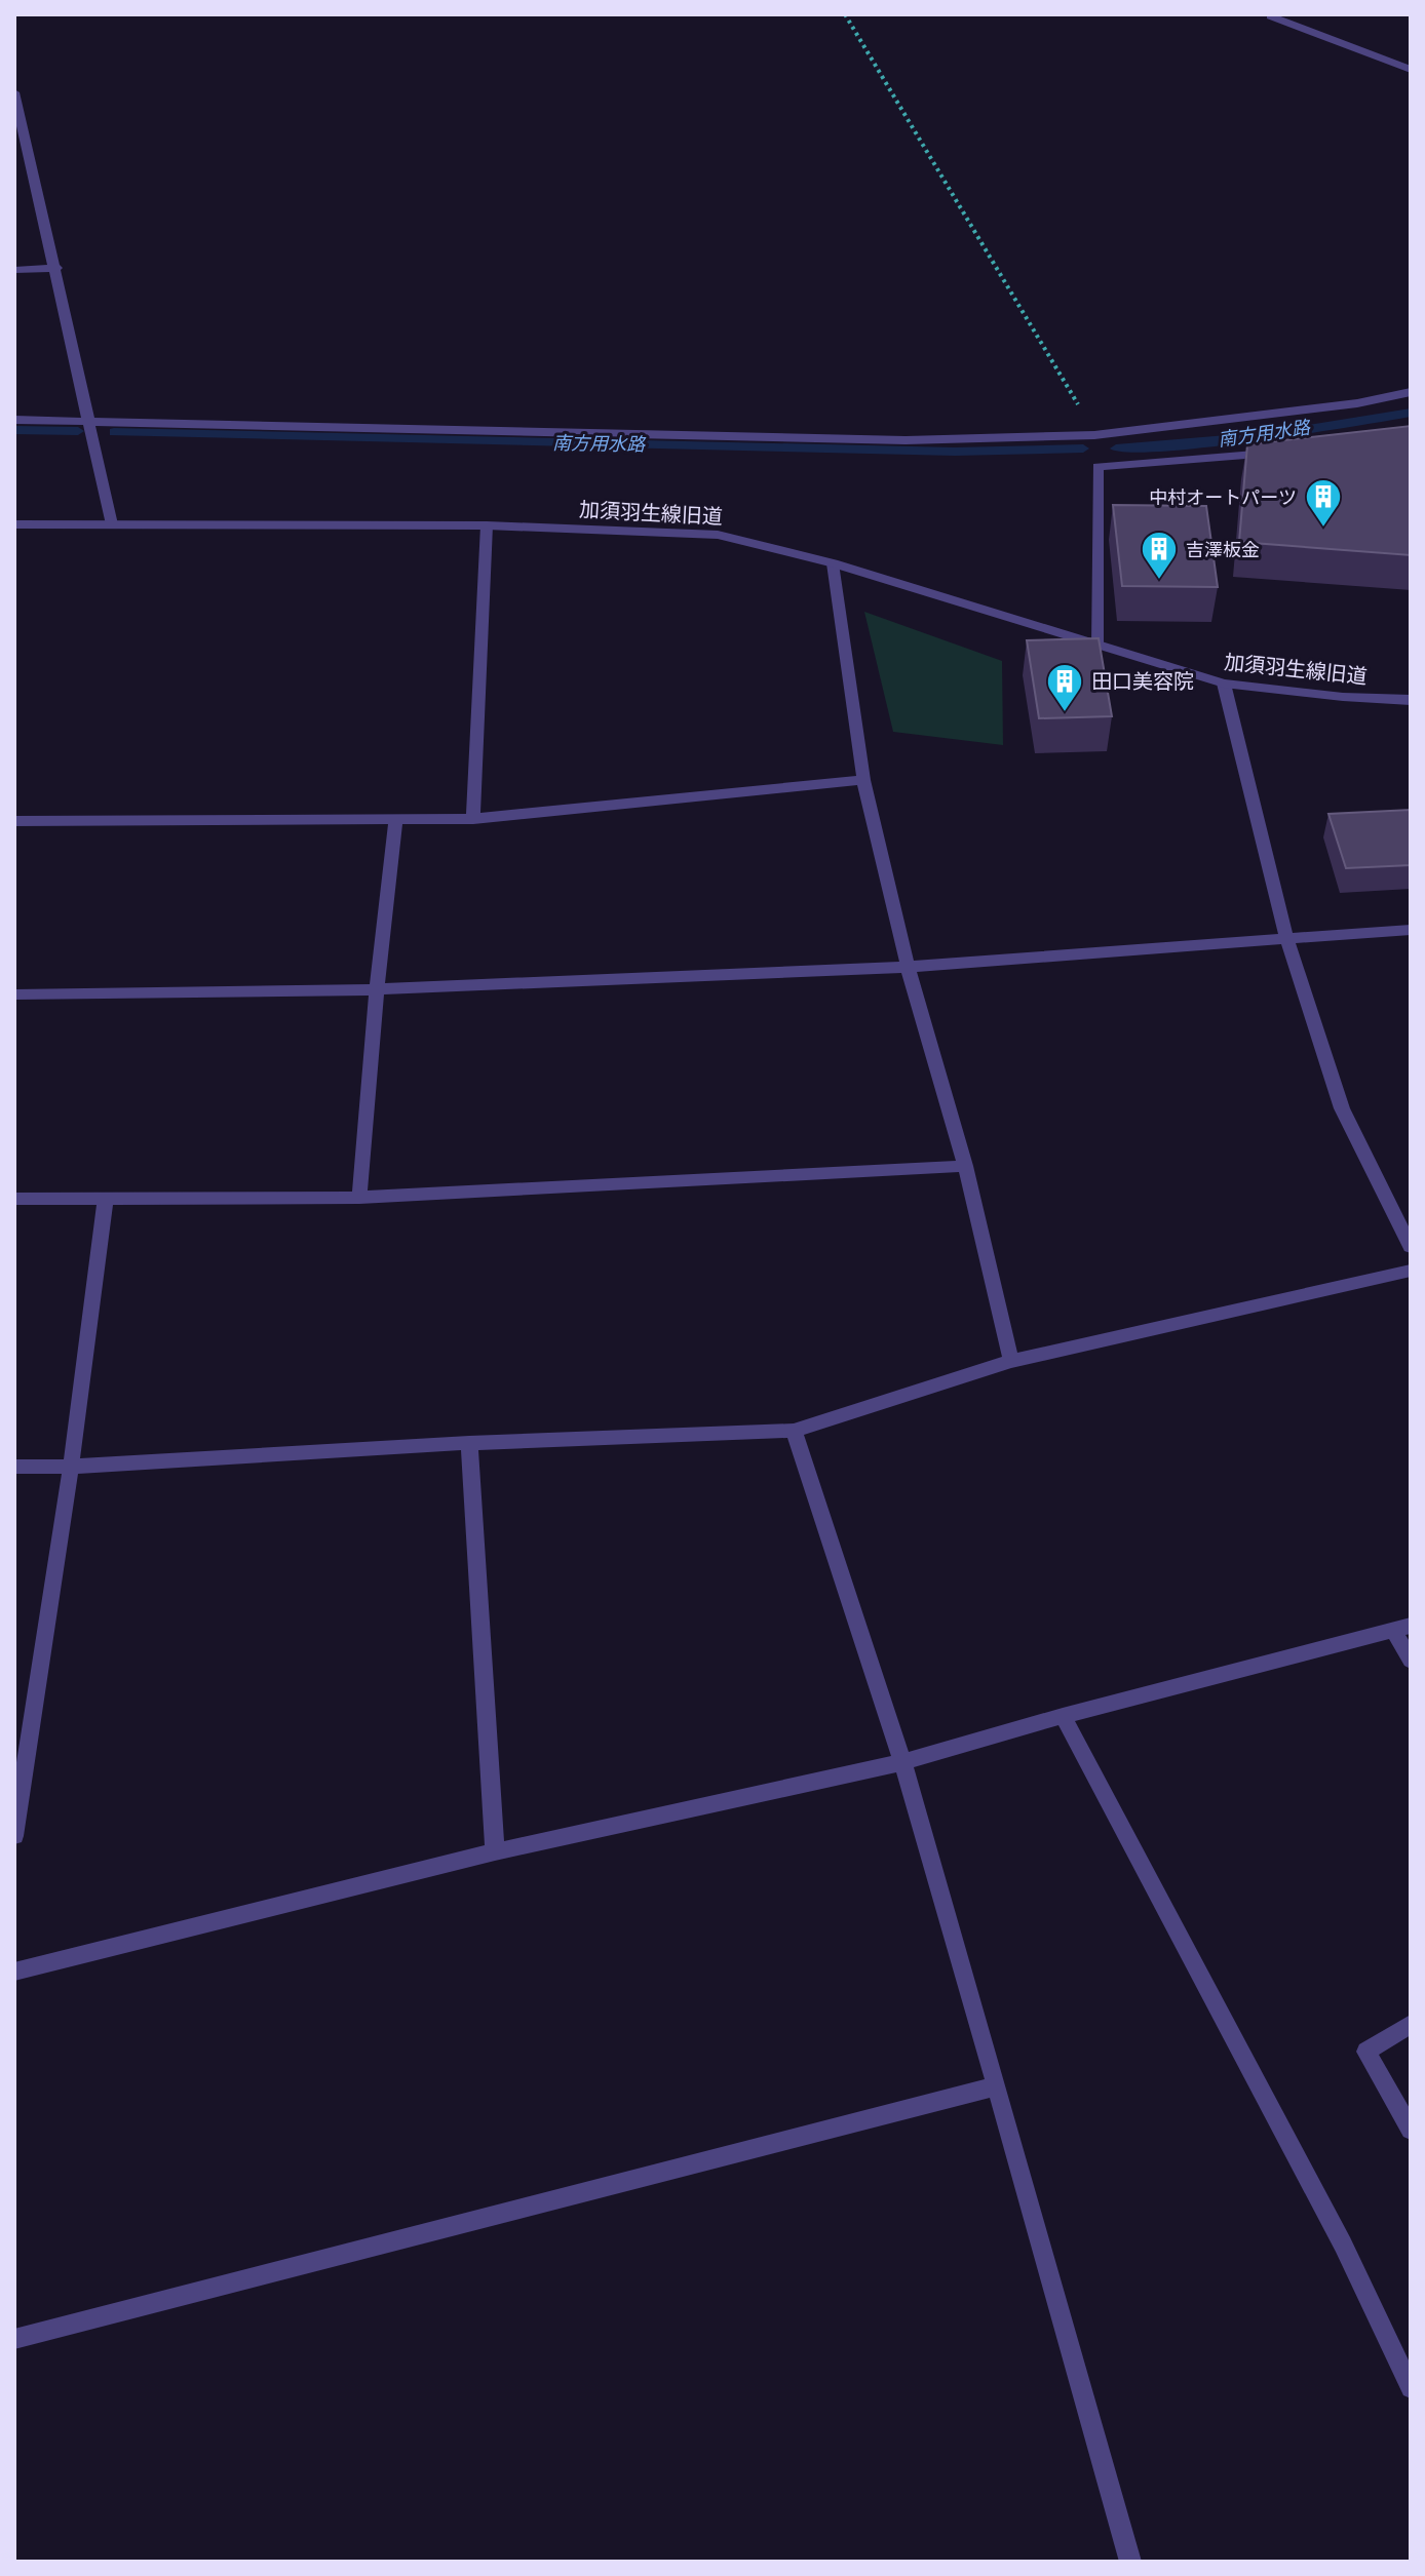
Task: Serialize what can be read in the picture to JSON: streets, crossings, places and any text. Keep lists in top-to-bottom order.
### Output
{
  "streets": {
    "street": ["加須羽生線旧道"]
  },
  "water": ["南方用水路"],
  "places": {
    "building": ["中村オートパーツ", "吉澤板金", "田口美容院"]
  }
}
